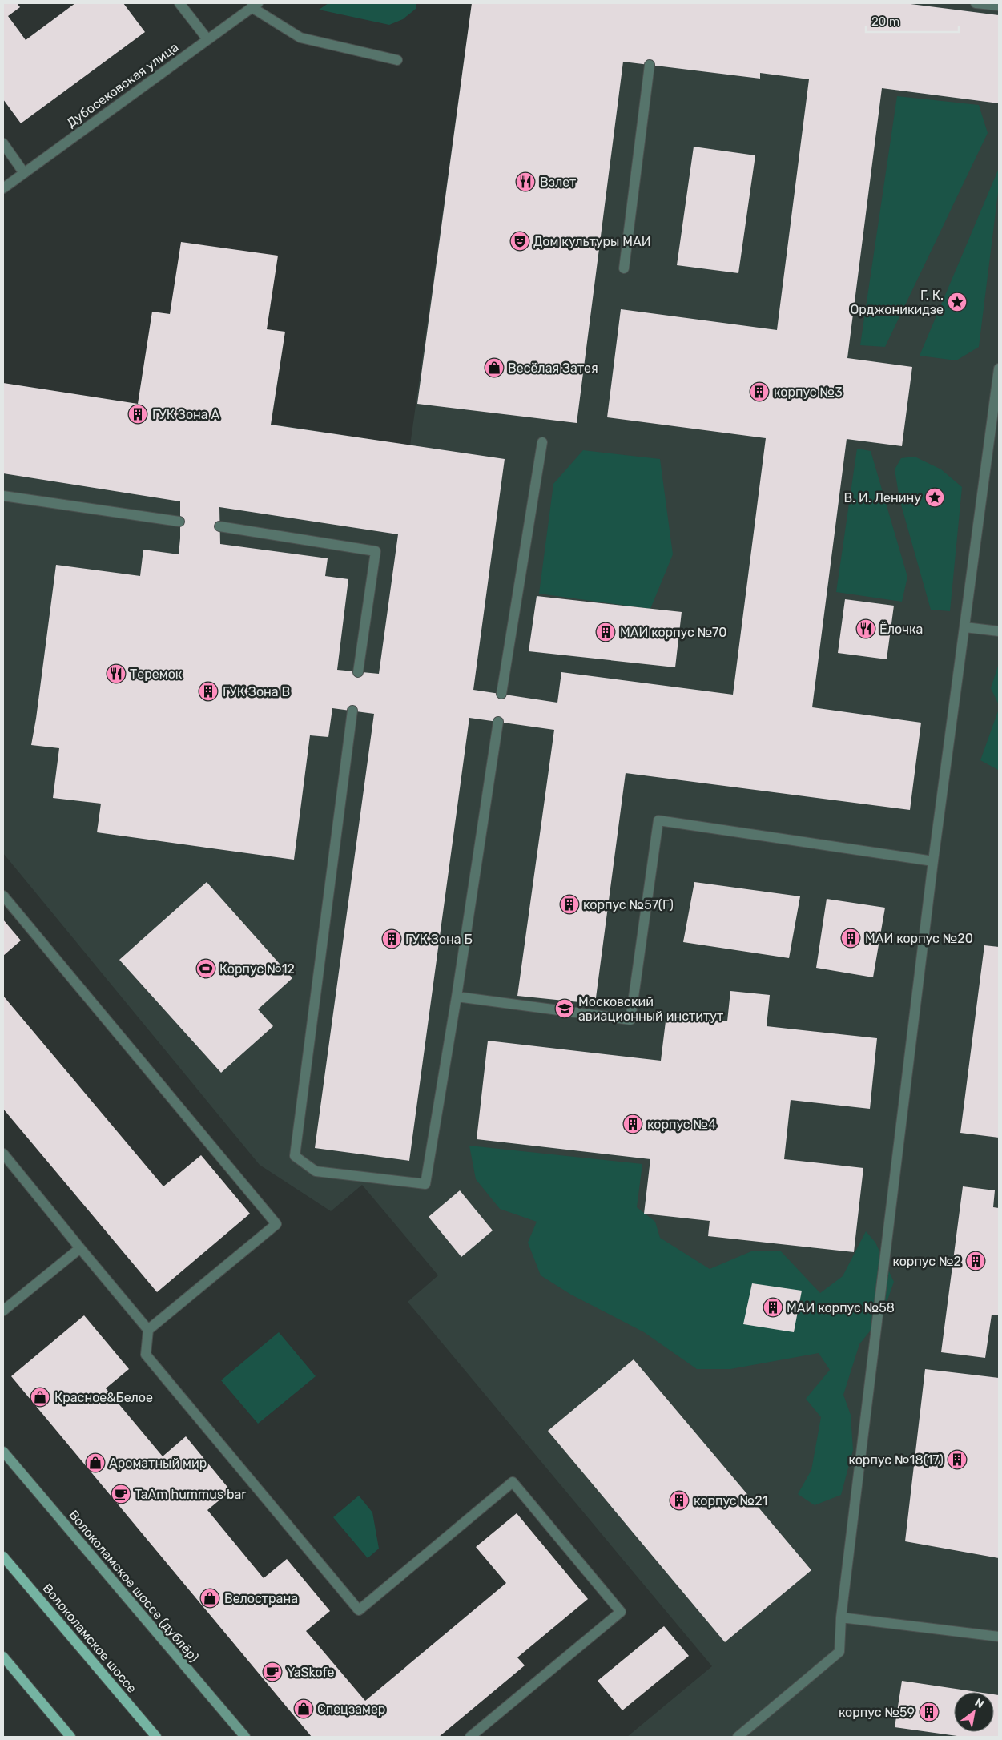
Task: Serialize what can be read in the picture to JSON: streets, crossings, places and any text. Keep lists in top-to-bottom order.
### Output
{
  "streets": {
    "main road": ["Волоколамское шоссе (дублёр)", "Волоколамское шоссе"],
    "street": ["Дубосековская улица"]
  },
  "places": {
    "restaurant": ["Взлет", "Ёлочка", "Теремок"],
    "theatre": ["Дом культуры МАИ"],
    "place": ["Г. К. Орджоникидзе", "В. И. Ленину"],
    "shop": [
      "Весёлая Затея",
      "Красное&Белое",
      "Ароматный мир",
      "Велострана",
      "Спецзамер"
    ],
    "building": [
      "корпус №3",
      "ГУК Зона А",
      "МАИ корпус №70",
      "ГУК Зона В",
      "корпус №57(Г)",
      "МАИ корпус №20",
      "ГУК Зона Б",
      "корпус №4",
      "корпус №2",
      "МАИ корпус №58",
      "корпус №18(17)",
      "корпус №21",
      "корпус №59"
    ],
    "sports": ["Корпус №12"],
    "school or university": ["Московский авиационный институт"],
    "cafe": ["TaAm hummus bar", "YaSkofe"]
  },
  "scale_bar": "20 m",
  "north": "top right"
}
